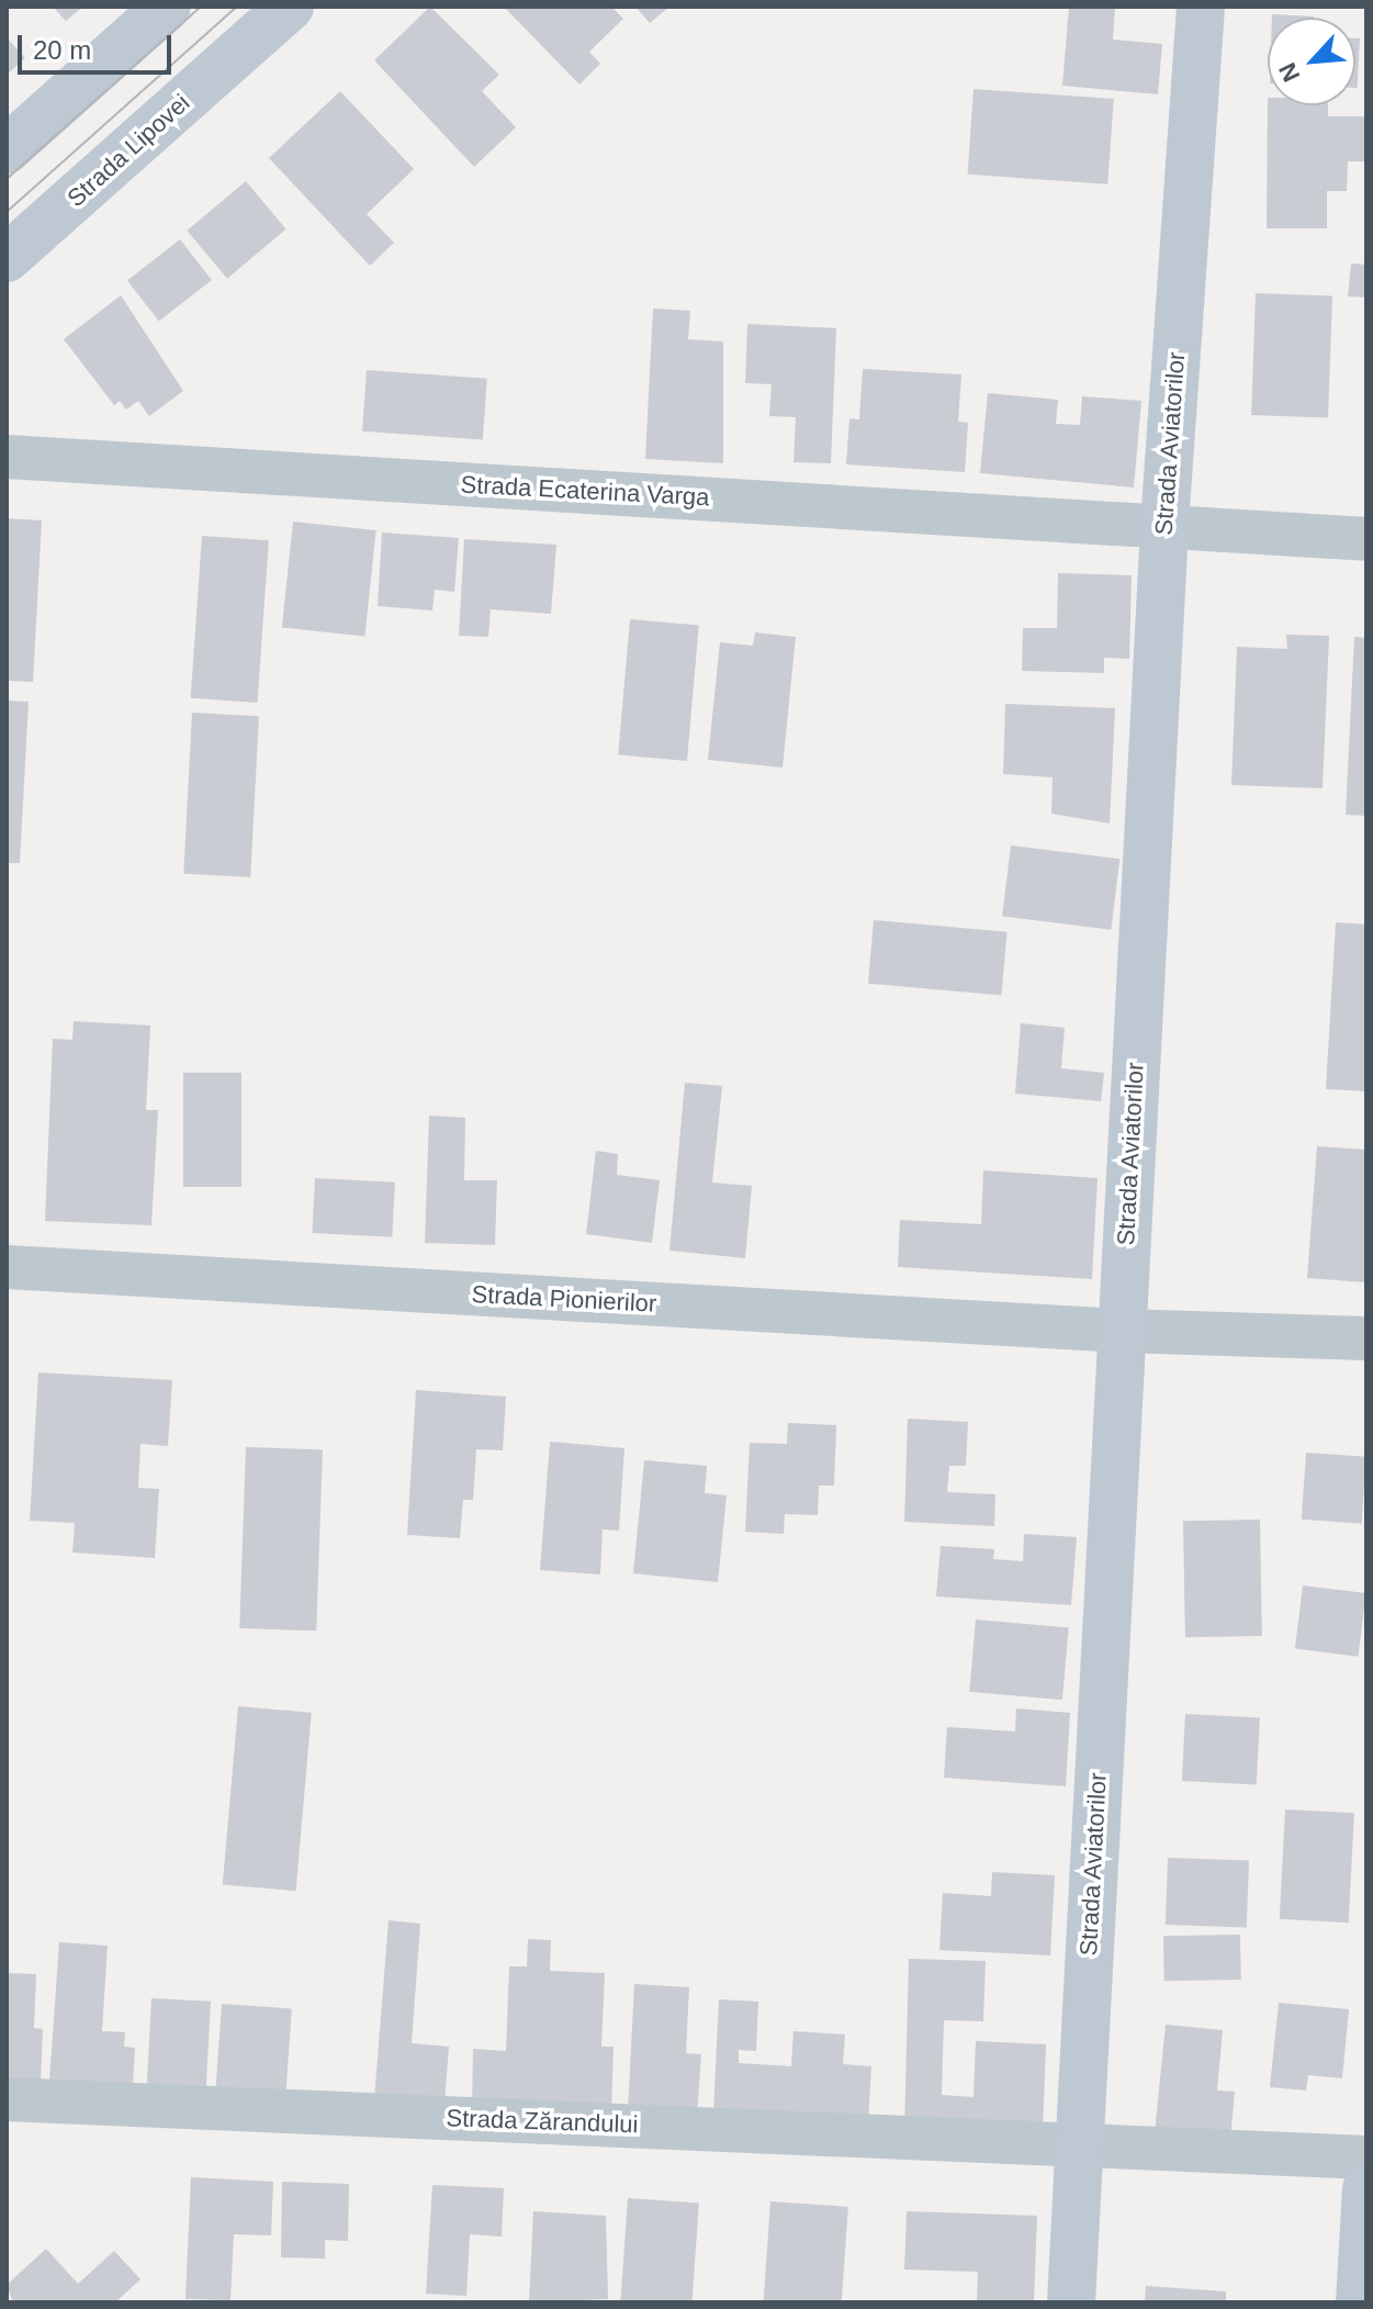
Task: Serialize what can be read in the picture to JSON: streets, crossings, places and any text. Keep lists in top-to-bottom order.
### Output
{
  "streets": {
    "street": [
      "Strada Lipovei",
      "Strada Aviatorilor",
      "Strada Ecaterina Varga",
      "Strada Pionierilor",
      "Strada Zărandului"
    ]
  },
  "crossings": [
    ["Strada Aviatorilor", "Strada Ecaterina Varga"],
    ["Strada Aviatorilor", "Strada Pionierilor"],
    ["Strada Aviatorilor", "Strada Zărandului"]
  ],
  "scale_bar": "20 m",
  "north": "bottom left"
}
